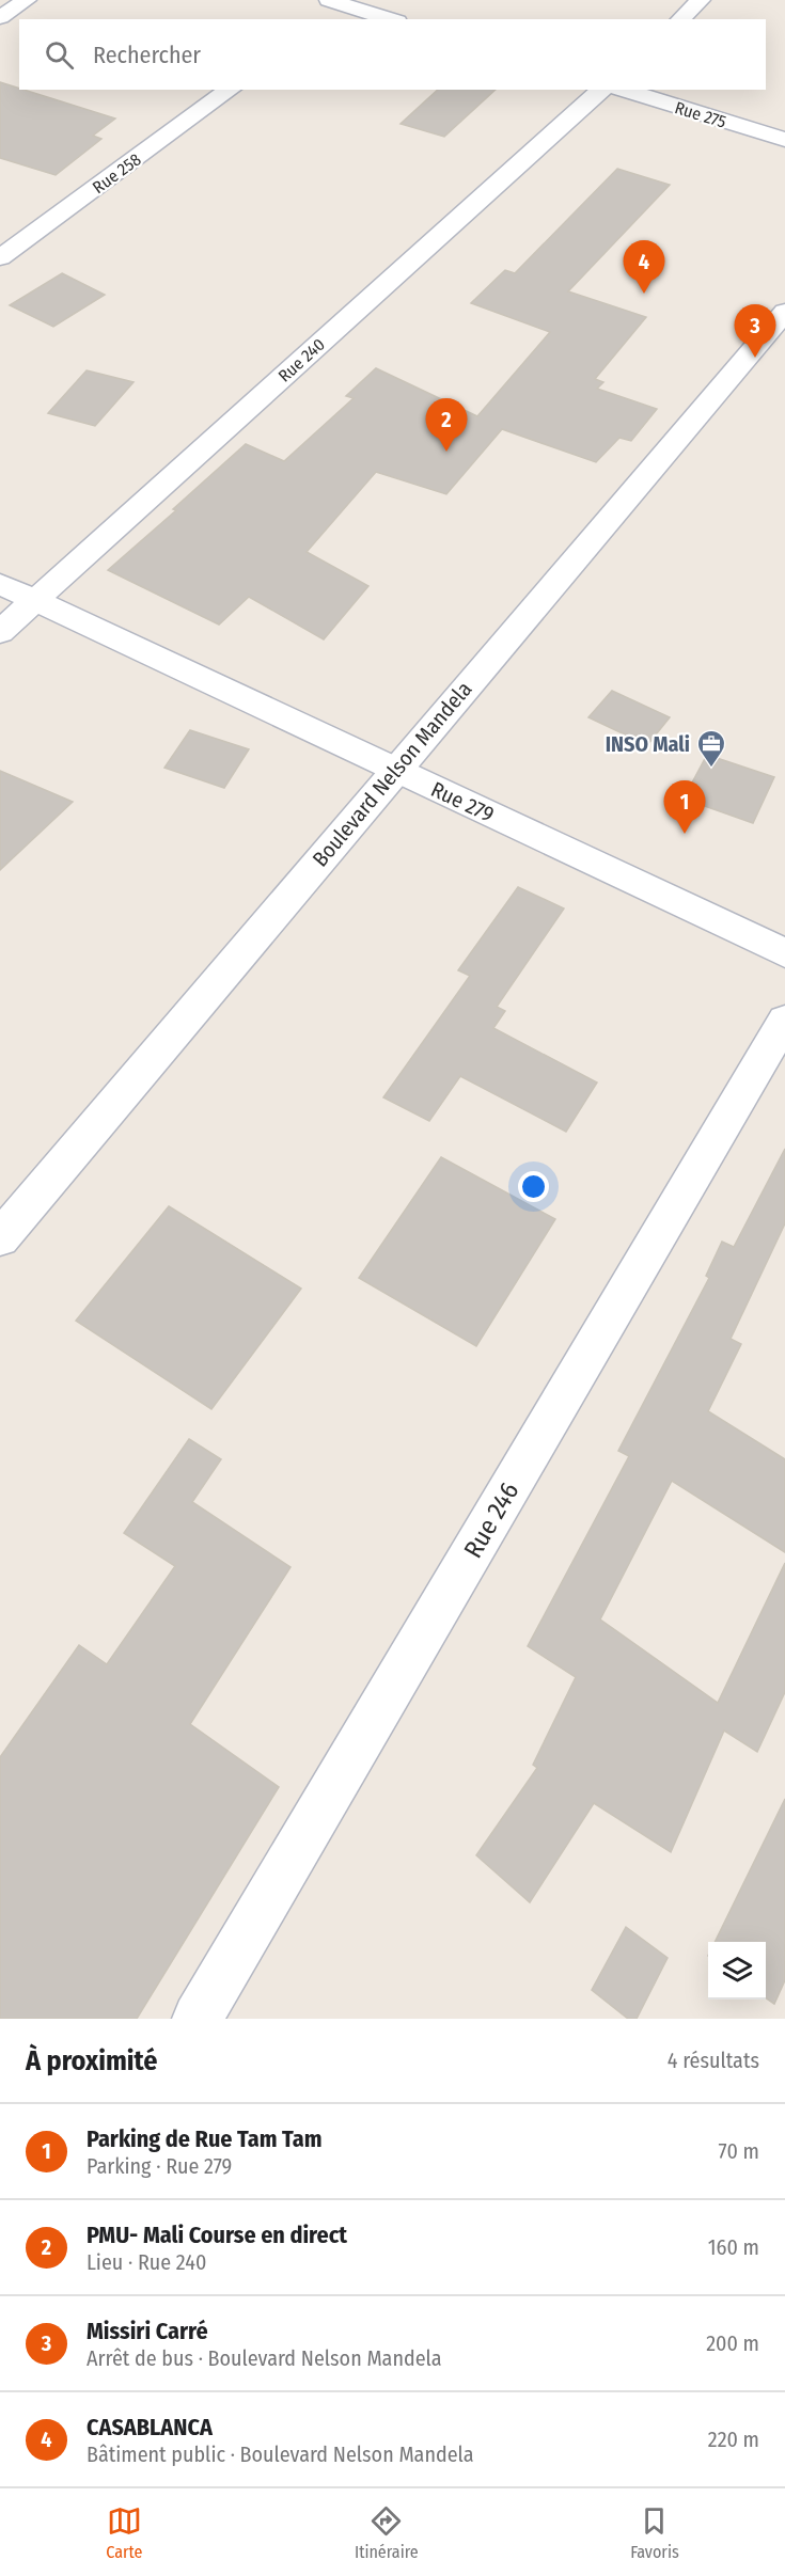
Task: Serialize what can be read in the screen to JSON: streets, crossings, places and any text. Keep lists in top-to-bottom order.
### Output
{
  "streets": {
    "street": [
      "Rue 275",
      "Rue 258",
      "Rue 240",
      "Boulevard Nelson Mandela",
      "Rue 279",
      "Rue 246"
    ]
  },
  "crossings": [
    ["Rue 240", "Rue 279"],
    ["Boulevard Nelson Mandela", "Rue 279"]
  ],
  "places": {
    "office": ["INSO Mali"]
  },
  "page": {
    "search": "Rechercher",
    "pins": [
      "4",
      "3",
      "2",
      "1"
    ],
    "heading": ["À proximité", "4 résultats"],
    "list": [
      {
        "mark": "1",
        "name": "Parking de Rue Tam Tam",
        "note": "Parking · Rue 279",
        "value": "70 m"
      },
      {
        "mark": "2",
        "name": "PMU- Mali Course en direct",
        "note": "Lieu · Rue 240",
        "value": "160 m"
      },
      {
        "mark": "3",
        "name": "Missiri Carré",
        "note": "Arrêt de bus · Boulevard Nelson Mandela",
        "value": "200 m"
      },
      {
        "mark": "4",
        "name": "CASABLANCA",
        "note": "Bâtiment public · Boulevard Nelson Mandela",
        "value": "220 m"
      }
    ],
    "nav": ["Carte", "Itinéraire", "Favoris"]
  }
}
